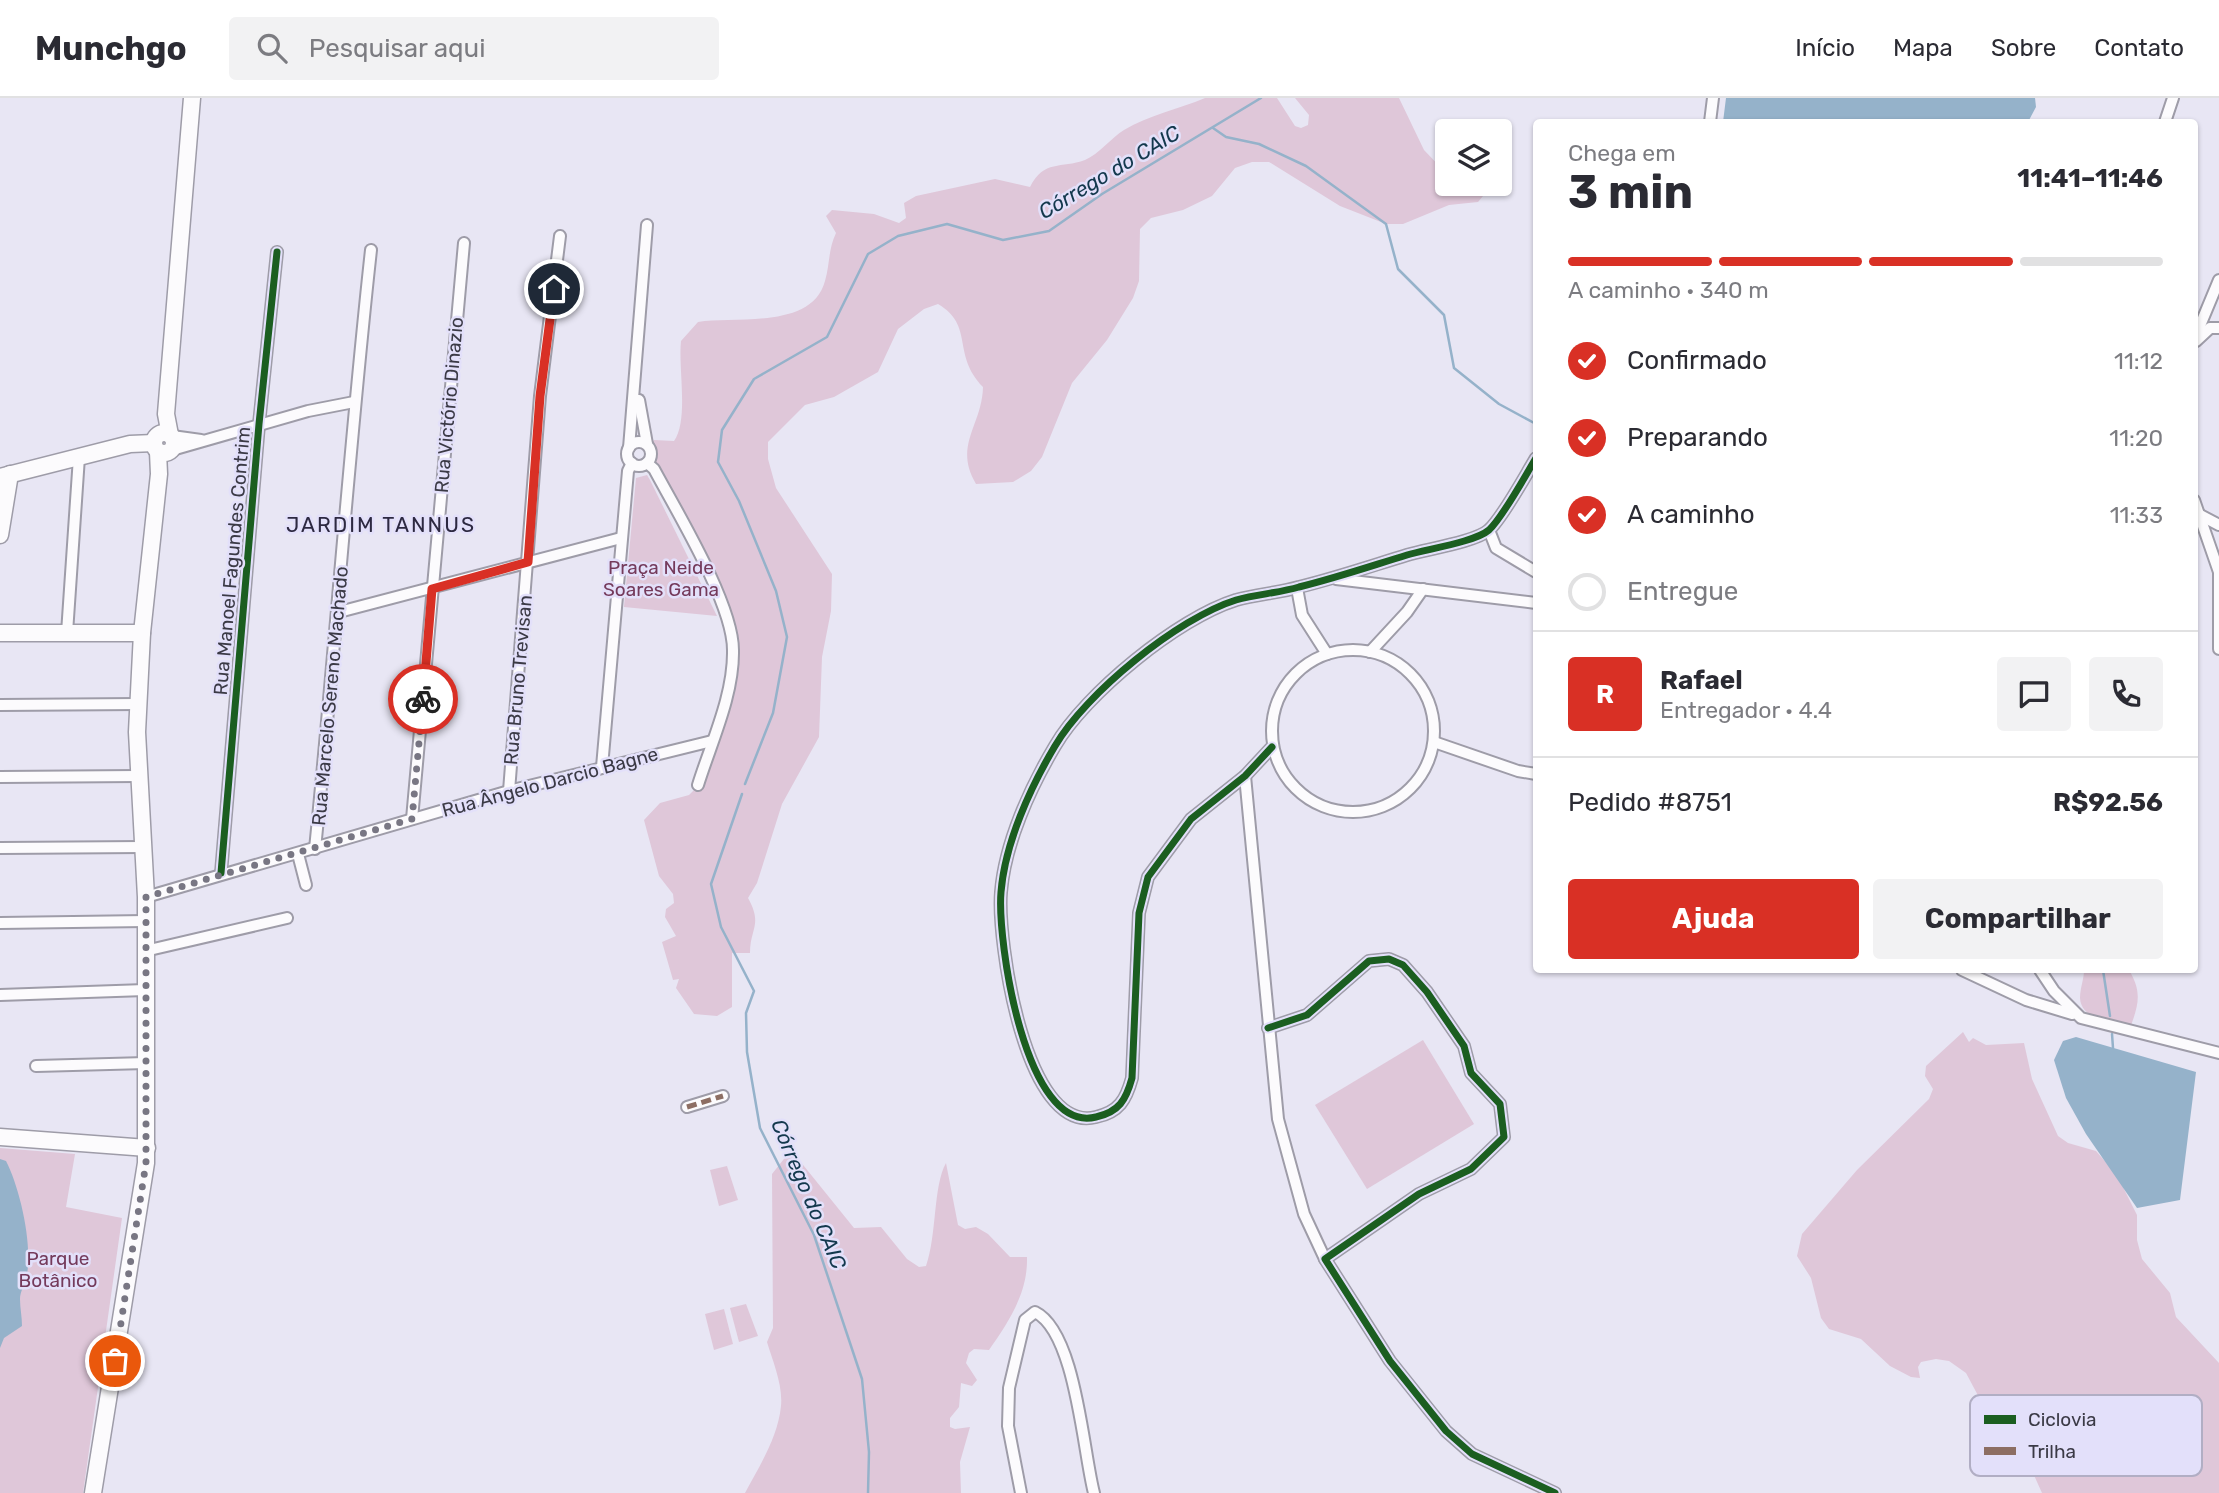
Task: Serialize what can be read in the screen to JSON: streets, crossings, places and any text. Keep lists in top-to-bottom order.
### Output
{
  "streets": {
    "street": [
      "Rua Victório Dinazio",
      "Rua Manoel Fagundes Contrim",
      "Rua Bruno Trevisan",
      "Rua Marcelo Sereno Machado",
      "Rua Ângelo Darcio Bagne"
    ]
  },
  "crossings": [
    ["Rua Victório Dinazio", "Rua Ângelo Darcio Bagne"],
    ["Rua Manoel Fagundes Contrim", "Rua Ângelo Darcio Bagne"],
    ["Rua Bruno Trevisan", "Rua Ângelo Darcio Bagne"],
    ["Rua Marcelo Sereno Machado", "Rua Ângelo Darcio Bagne"]
  ],
  "districts": ["JARDIM TANNUS"],
  "water": ["Córrego do CAIC"],
  "parks": ["Praça Neide Soares Gama", "Parque Botânico"],
  "legend": ["Ciclovia", "Trilha"],
  "page": {
    "header": "Munchgo",
    "search": "Pesquisar aqui",
    "nav": [
      "Início",
      "Mapa",
      "Sobre",
      "Contato"
    ],
    "heading": ["3 min", "Chega em", "11:41–11:46"],
    "panel": [
      "Rafael",
      "Entregador · 4.4",
      "Pedido #8751",
      "R$92.56"
    ],
    "bar": "A caminho · 340 m",
    "list": [
      ["Confirmado", "11:12"],
      ["Preparando", "11:20"],
      ["A caminho", "11:33"],
      "Entregue"
    ],
    "round": "R",
    "buttons": ["Ajuda", "Compartilhar"]
  }
}
